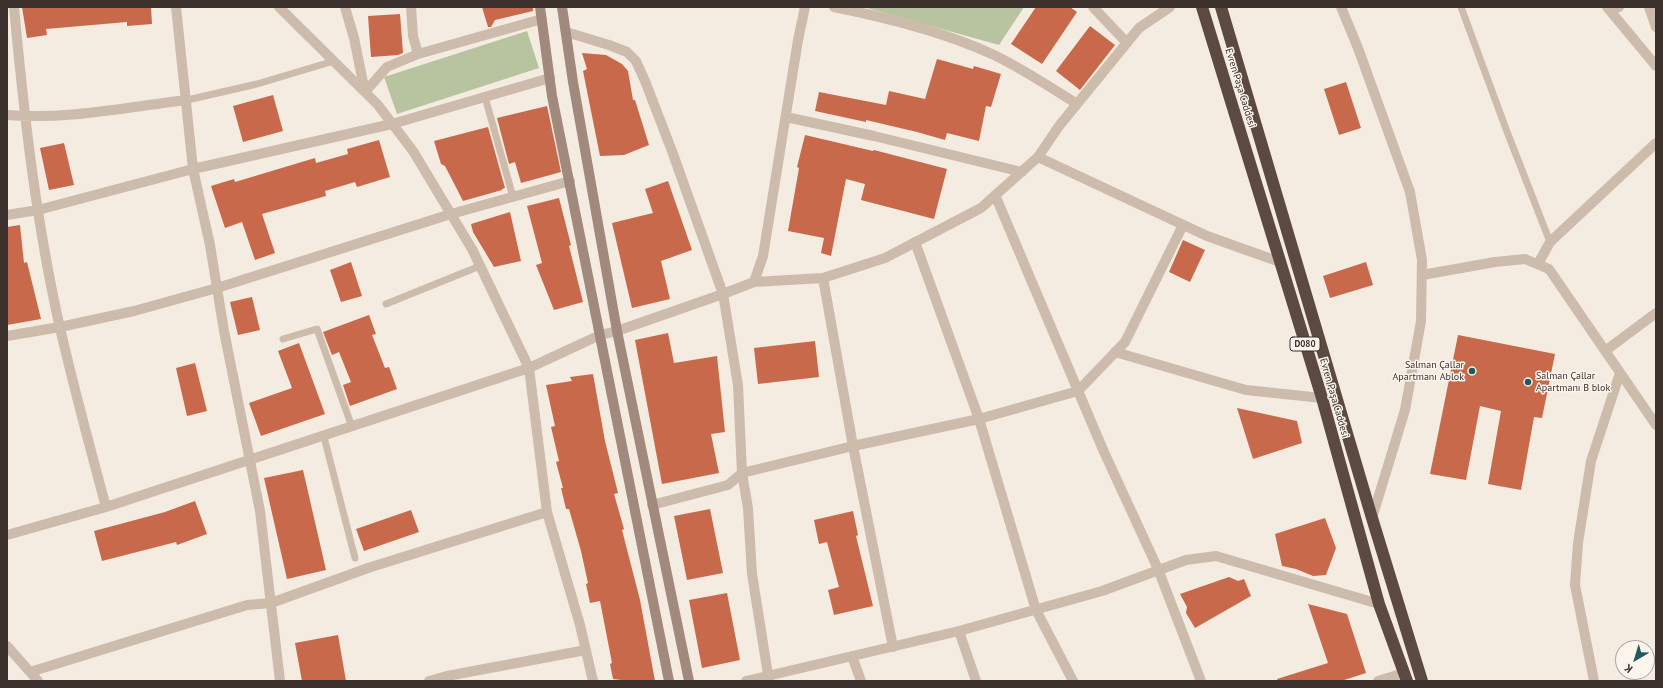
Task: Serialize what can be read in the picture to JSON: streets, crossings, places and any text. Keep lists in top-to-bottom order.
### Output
{
  "streets": {
    "highway": ["Evren Paşa Caddesi", "D080"]
  },
  "places": ["Salman Çallar Apartmanı Ablok", "Salman Çallar Apartmanı B blok"],
  "north": "bottom left"
}
